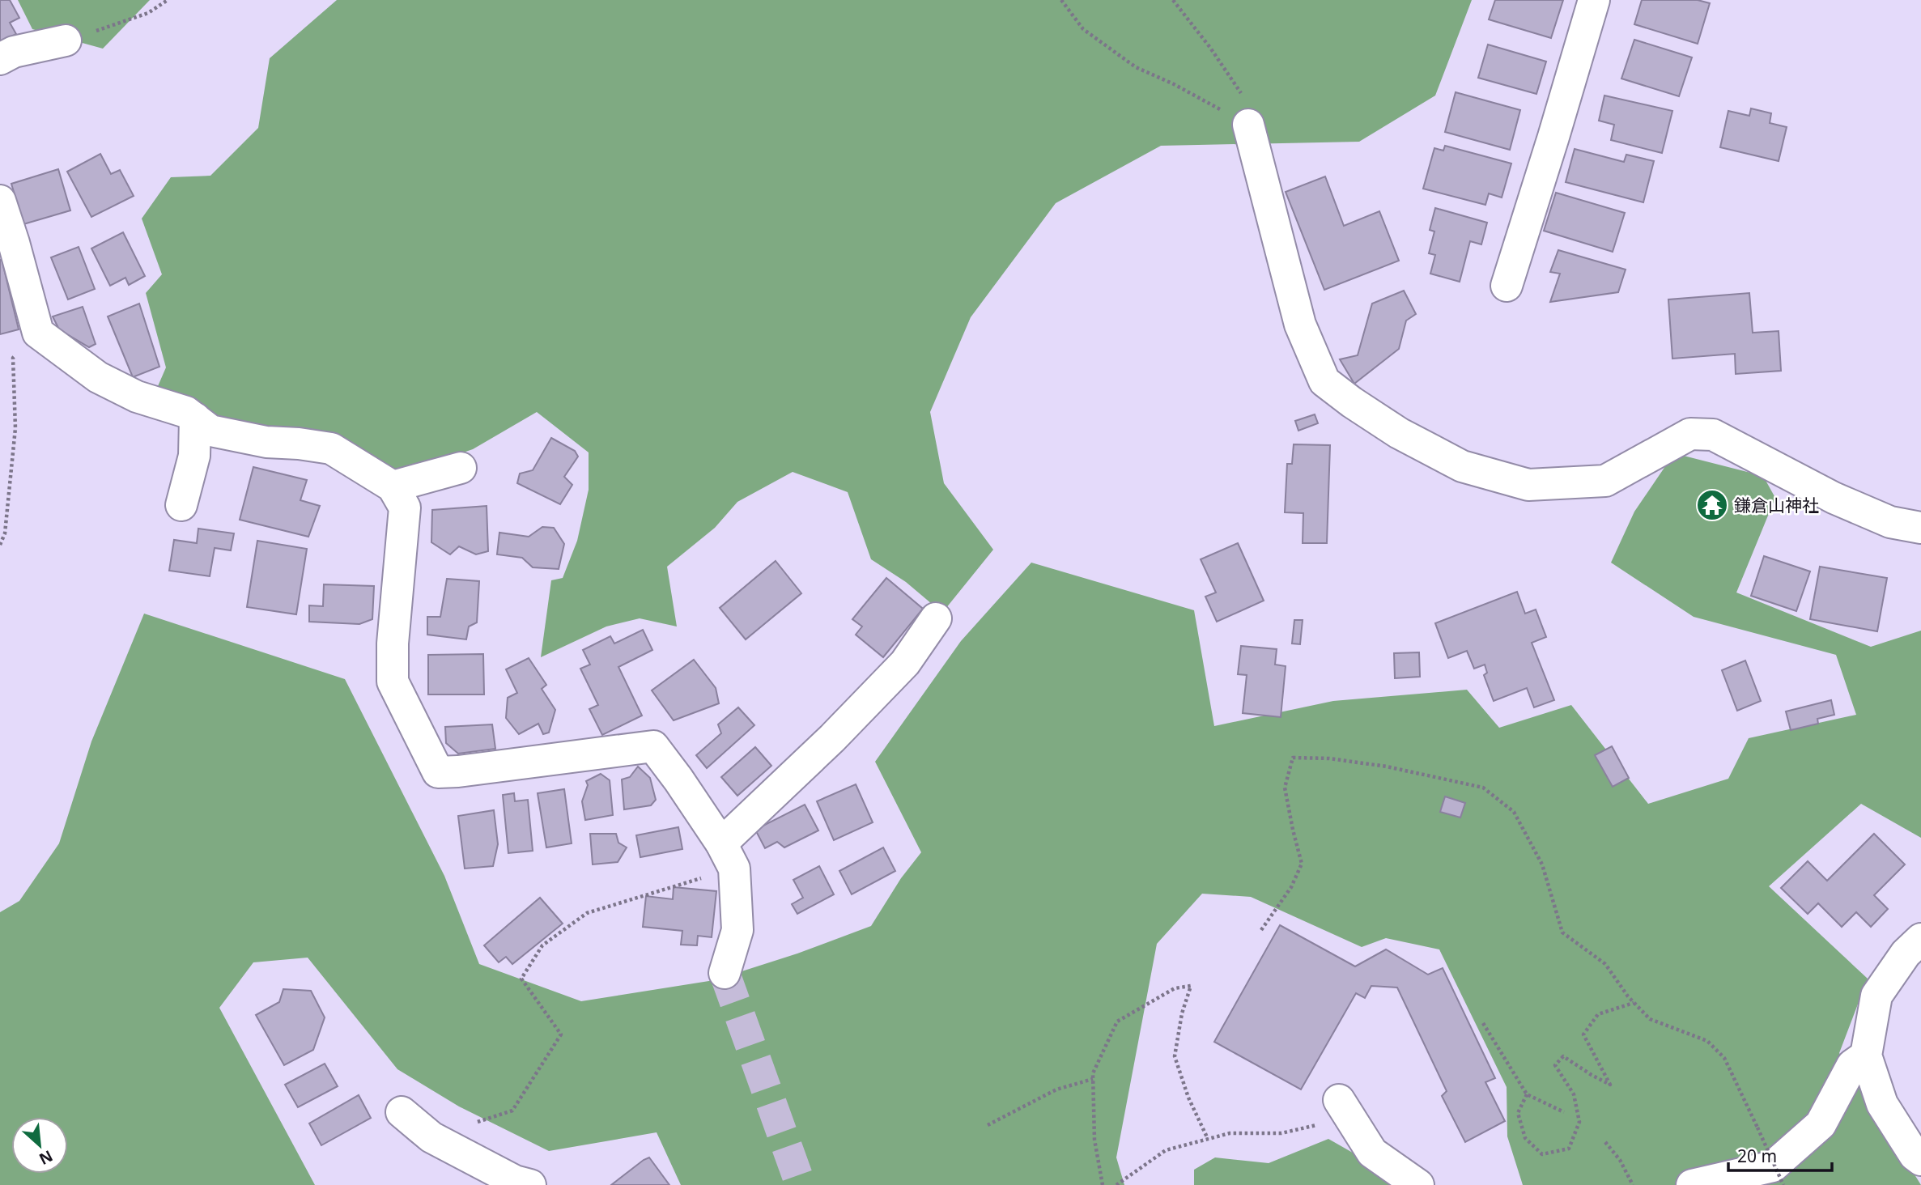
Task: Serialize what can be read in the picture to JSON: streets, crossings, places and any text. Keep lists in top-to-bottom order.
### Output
{
  "places": {
    "temple": ["鎌倉山神社"]
  },
  "scale_bar": "20 m",
  "north": "bottom right"
}
